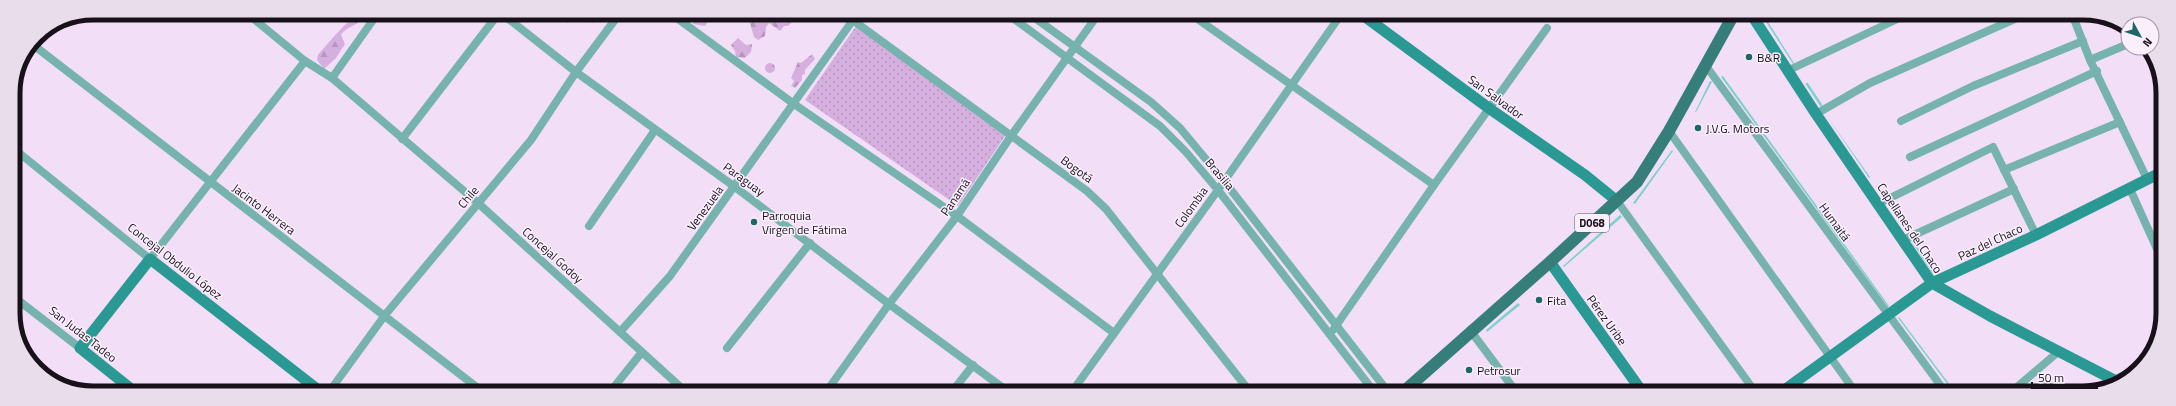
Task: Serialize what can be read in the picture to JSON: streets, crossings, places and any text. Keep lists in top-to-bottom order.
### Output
{
  "streets": {
    "main road": ["D068"],
    "street": [
      "San Salvador",
      "Bogotá",
      "Brasilia",
      "Paraguay",
      "Chile",
      "Panamá",
      "Colombia",
      "Venezuela",
      "Jacinto Herrera",
      "Humaitá",
      "Capellanes del Chaco",
      "Paz del Chaco",
      "Concejal Godoy",
      "Concejal Obdulio López",
      "Pérez Uribe",
      "San Judas Tadeo"
    ]
  },
  "crossings": [
    ["San Salvador", "D068"],
    ["Bogotá", "Panamá"],
    ["Bogotá", "Colombia"],
    ["Bogotá", "Venezuela"],
    ["Brasilia", "Panamá"],
    ["Brasilia", "Colombia"],
    ["Paraguay", "Chile"],
    ["Paraguay", "Panamá"],
    ["Paraguay", "Venezuela"],
    ["Chile", "Jacinto Herrera"],
    ["Chile", "Concejal Godoy"],
    ["Venezuela", "Concejal Godoy"],
    ["Humaitá", "D068"],
    ["Humaitá", "Paz del Chaco"],
    ["D068", "Pérez Uribe"],
    ["Capellanes del Chaco", "Paz del Chaco"]
  ],
  "places": [
    "B&R",
    "J.V.G. Motors",
    "Parroquia Virgen de Fátima",
    "Fita",
    "Petrosur"
  ],
  "scale_bar": "50 m",
  "north": "bottom right"
}
